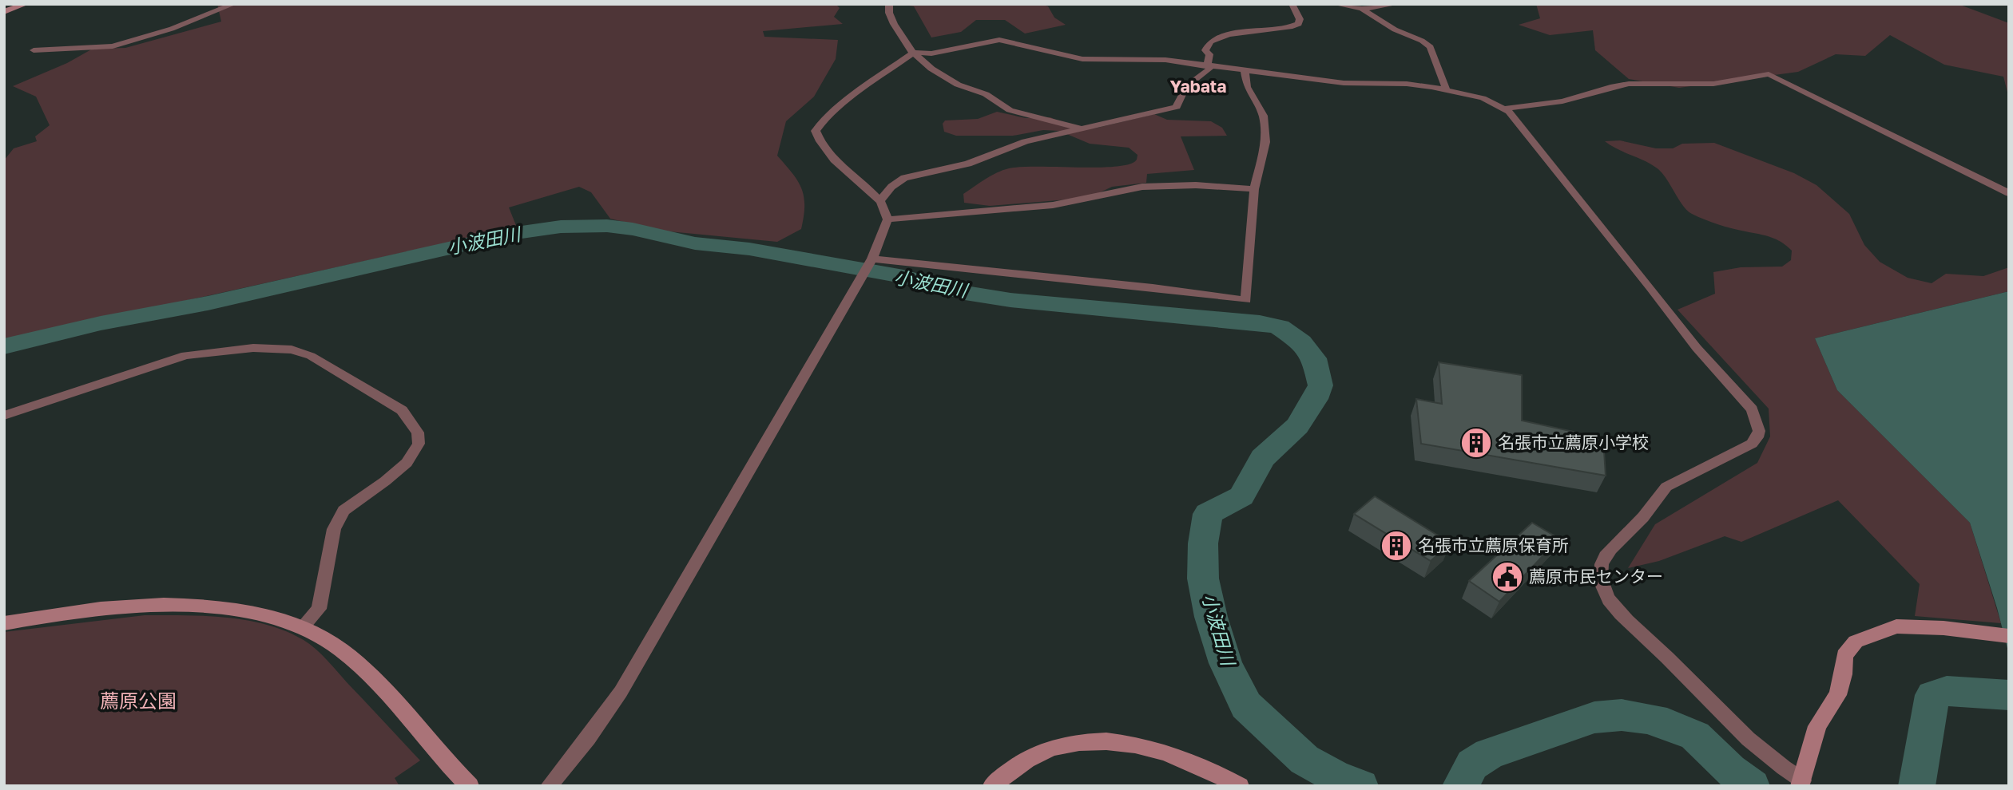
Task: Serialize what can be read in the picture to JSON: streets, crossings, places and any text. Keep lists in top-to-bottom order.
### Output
{
  "districts": ["Yabata"],
  "water": ["小波田川"],
  "parks": ["薦原公園"],
  "places": {
    "building": ["名張市立薦原小学校", "名張市立薦原保育所"],
    "public building": ["薦原市民センター"]
  }
}
